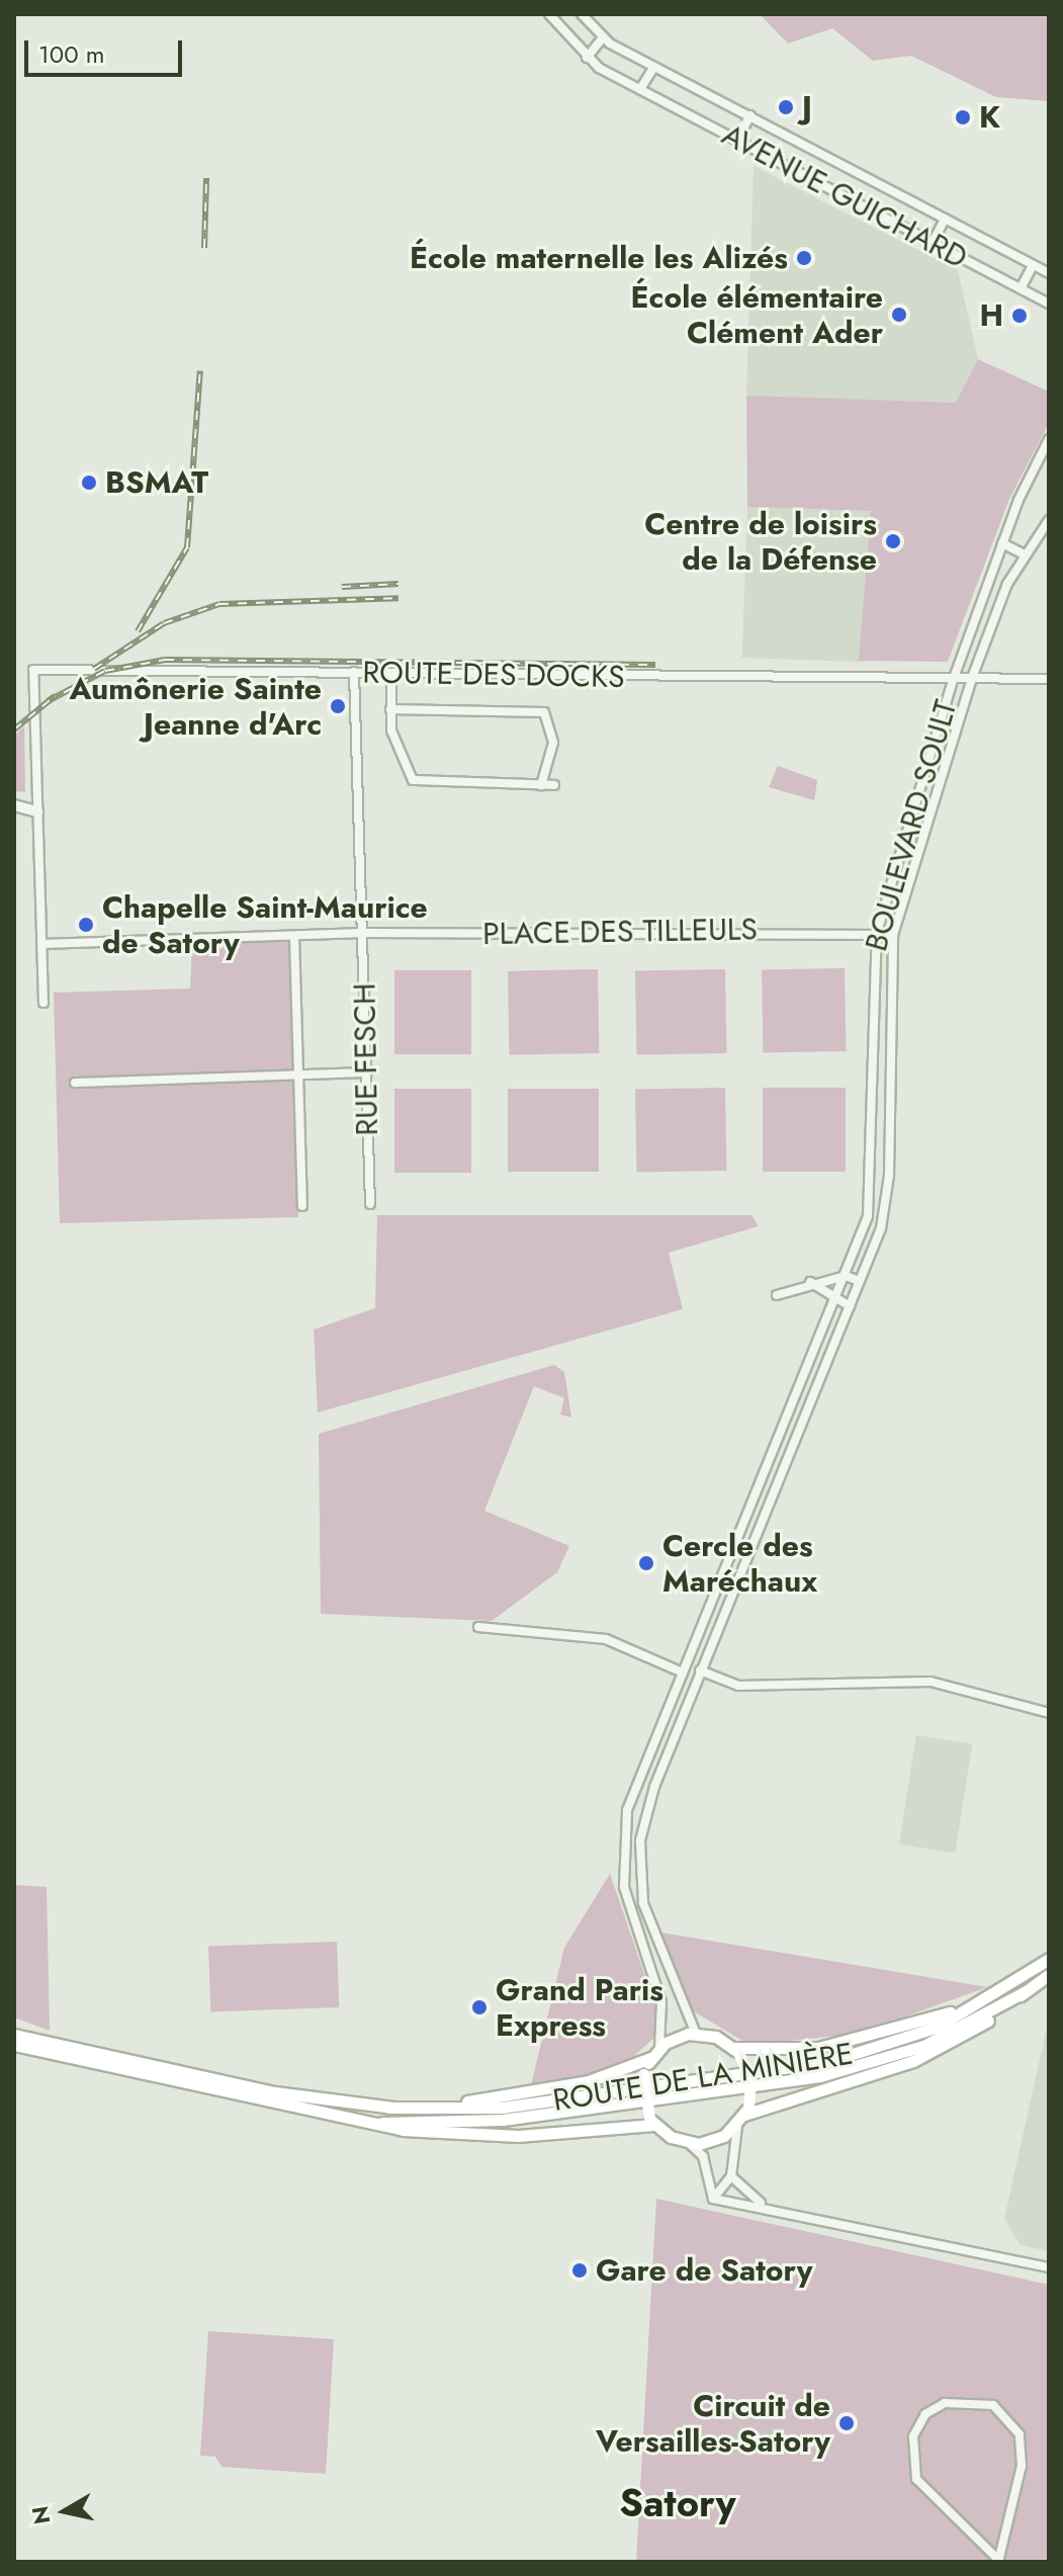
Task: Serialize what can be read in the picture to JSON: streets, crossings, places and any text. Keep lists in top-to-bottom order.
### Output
{
  "streets": {
    "main road": ["ROUTE DE LA MINIÈRE"],
    "street": [
      "AVENUE GUICHARD",
      "ROUTE DES DOCKS",
      "BOULEVARD SOULT",
      "PLACE DES TILLEULS",
      "RUE FESCH"
    ]
  },
  "crossings": [
    ["ROUTE DES DOCKS", "BOULEVARD SOULT"],
    ["ROUTE DES DOCKS", "RUE FESCH"],
    ["BOULEVARD SOULT", "PLACE DES TILLEULS"],
    ["PLACE DES TILLEULS", "RUE FESCH"]
  ],
  "districts": ["Satory"],
  "places": [
    "J",
    "K",
    "École maternelle les Alizés",
    "École élémentaire Clément Ader",
    "H",
    "BSMAT",
    "Centre de loisirs de la Défense",
    "Aumônerie Sainte Jeanne d'Arc",
    "Chapelle Saint-Maurice de Satory",
    "Cercle des Maréchaux",
    "Grand Paris Express",
    "Gare de Satory",
    "Circuit de Versailles-Satory"
  ],
  "scale_bar": "100 m",
  "north": "left"
}
